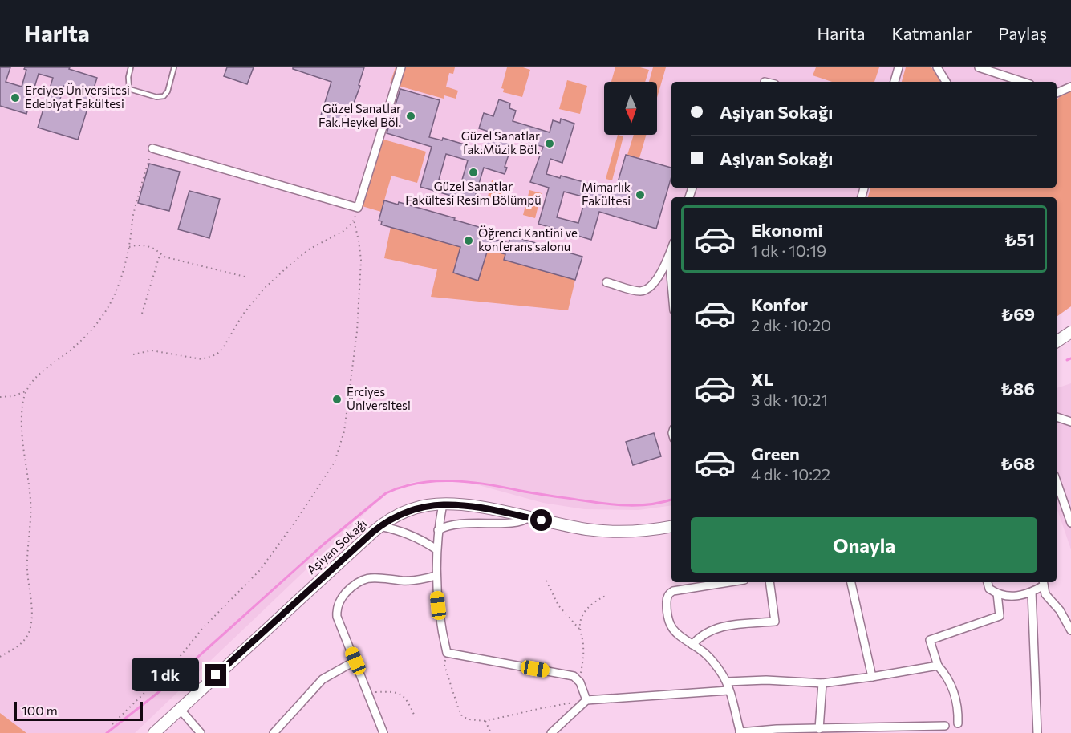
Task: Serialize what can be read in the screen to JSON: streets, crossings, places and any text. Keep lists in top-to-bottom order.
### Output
{
  "streets": {
    "street": ["Aşiyan Sokağı"]
  },
  "places": [
    "Erciyes Üniversitesi Edebiyat Fakültesi",
    "Güzel Sanatlar Fak.Heykel Böl.",
    "Güzel Sanatlar fak.Müzik Böl.",
    "Güzel Sanatlar Fakültesi Resim Bölümpü",
    "Mimarlık Fakültesi",
    "Öğrenci Kantini ve konferans salonu",
    "Erciyes Üniversitesi"
  ],
  "scale_bar": "100 m",
  "north": "bottom",
  "page": {
    "header": "Harita",
    "nav": ["Harita", "Katmanlar", "Paylaş"],
    "banner": ["Aşiyan Sokağı", "Aşiyan Sokağı"],
    "list": [
      {
        "name": "Ekonomi",
        "note": "1 dk · 10:19",
        "value": "₺51"
      },
      {
        "name": "Konfor",
        "note": "2 dk · 10:20",
        "value": "₺69"
      },
      {
        "name": "XL",
        "note": "3 dk · 10:21",
        "value": "₺86"
      },
      {
        "name": "Green",
        "note": "4 dk · 10:22",
        "value": "₺68"
      }
    ],
    "buttons": "Onayla",
    "bubble": "1 dk",
    "scale": "100 m"
  }
}
